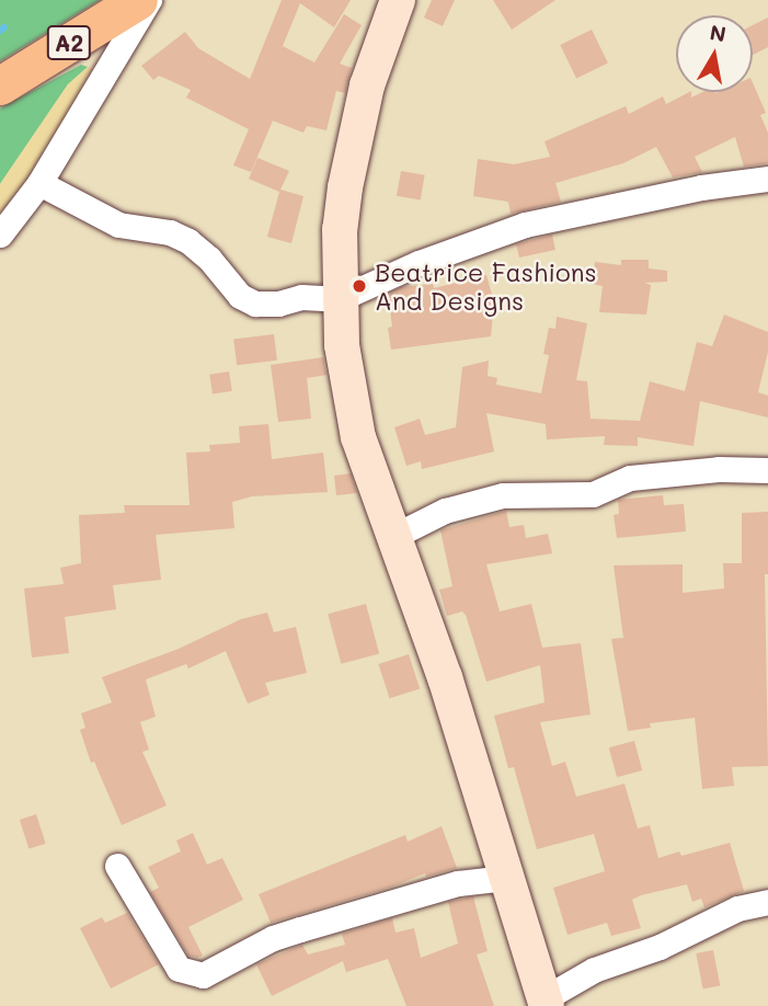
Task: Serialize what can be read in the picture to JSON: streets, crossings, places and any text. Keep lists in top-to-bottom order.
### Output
{
  "streets": {
    "main road": ["A2"]
  },
  "places": ["Beatrice Fashions And Designs"],
  "north": "top"
}
